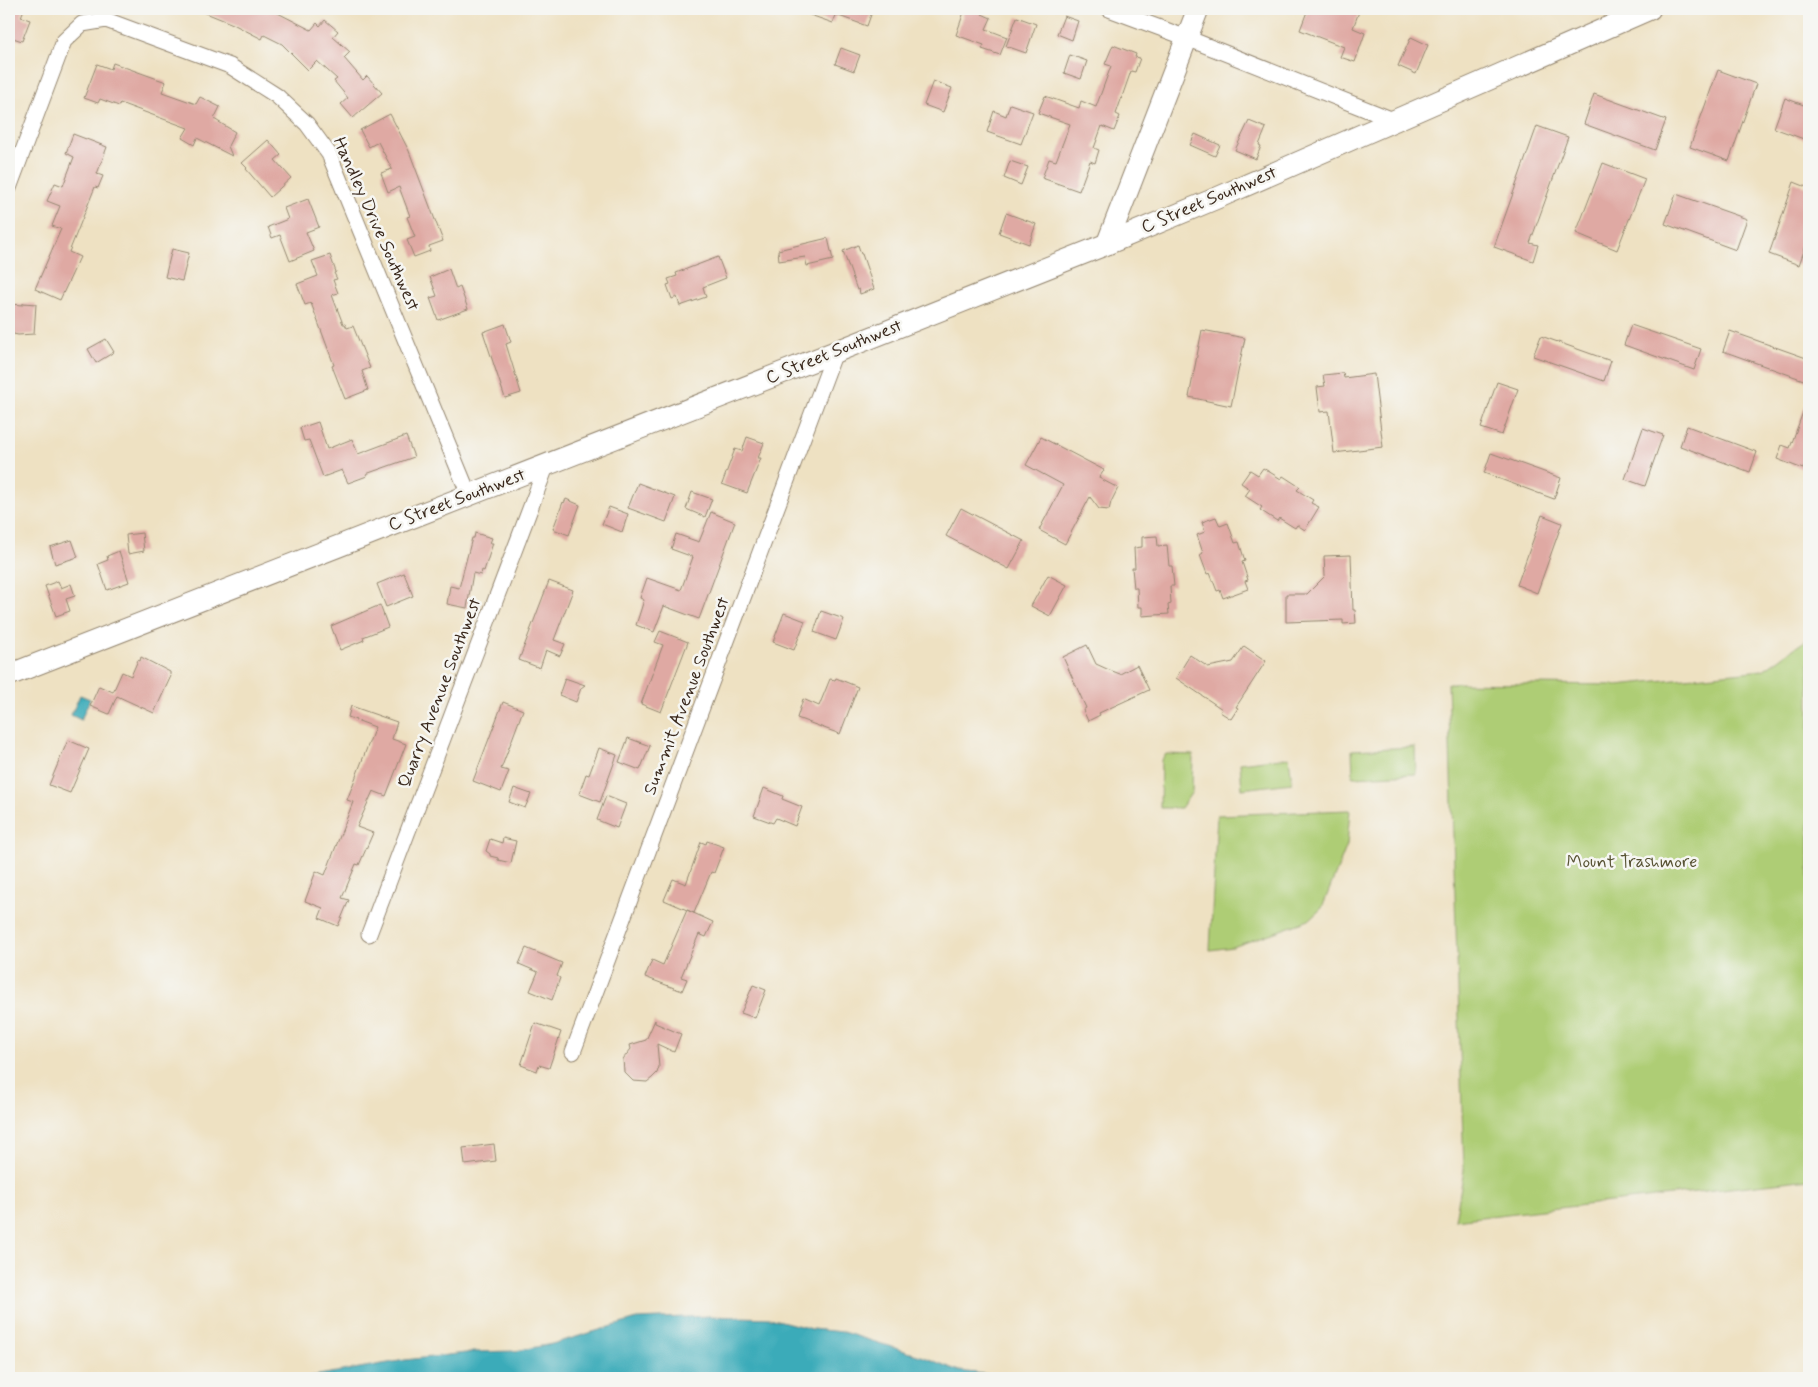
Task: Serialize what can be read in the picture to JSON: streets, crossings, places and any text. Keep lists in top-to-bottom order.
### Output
{
  "streets": {
    "main road": ["C Street Southwest"],
    "street": ["Handley Drive Southwest", "Quarry Avenue Southwest", "Summit Avenue Southwest"]
  },
  "crossings": [
    ["C Street Southwest", "Handley Drive Southwest"],
    ["C Street Southwest", "Quarry Avenue Southwest"],
    ["C Street Southwest", "Summit Avenue Southwest"]
  ],
  "parks": ["Mount Trashmore"]
}
